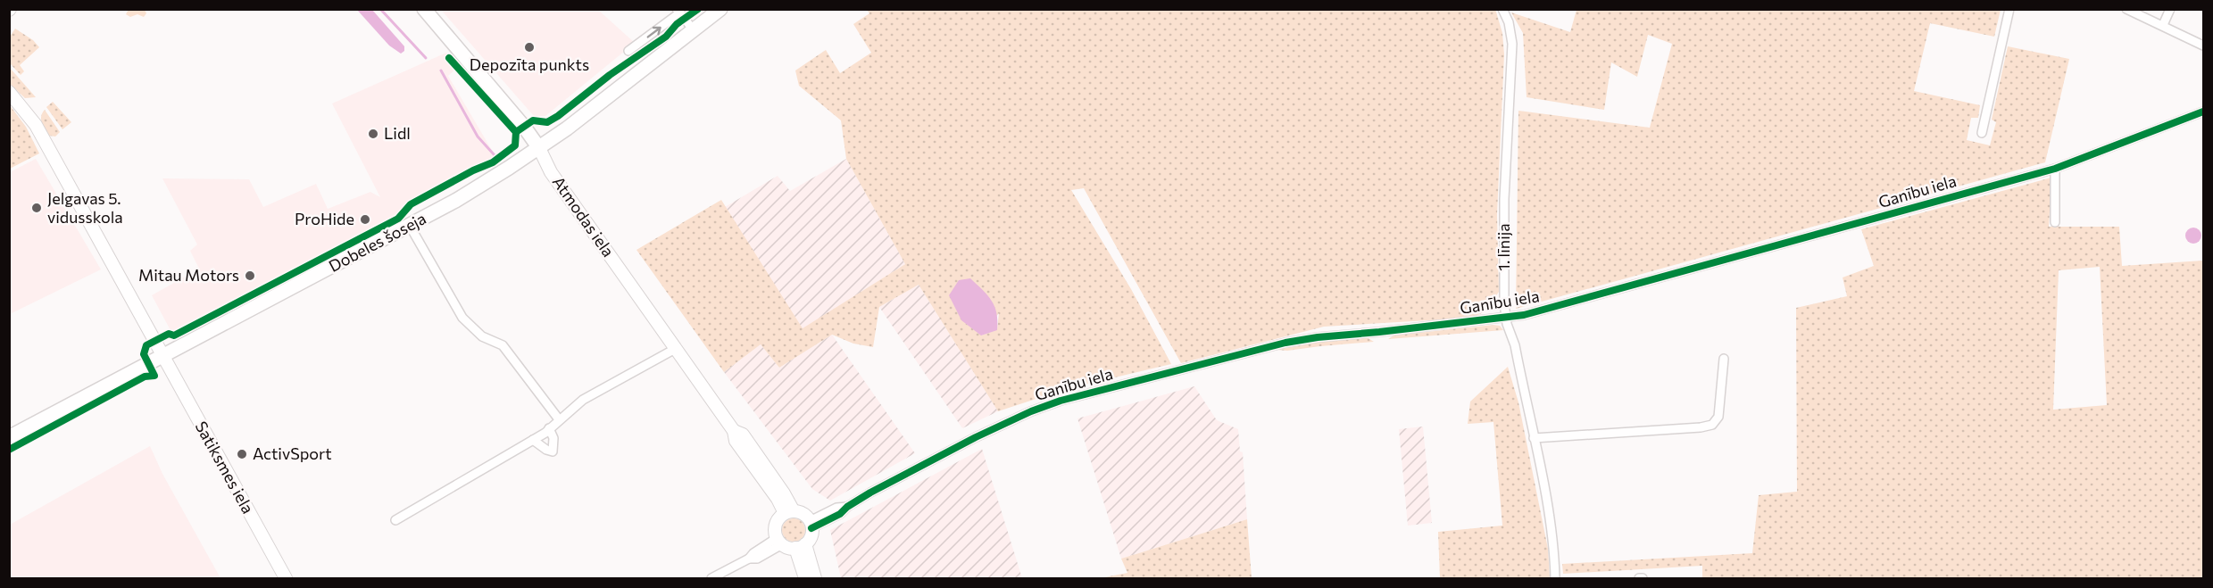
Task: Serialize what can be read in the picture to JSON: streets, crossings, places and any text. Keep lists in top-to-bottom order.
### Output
{
  "streets": {
    "main road": ["Atmodas iela", "Dobeles šoseja", "Satiksmes iela"],
    "street": ["Ganību iela", "1. līnija"]
  },
  "crossings": [
    ["Ganību iela", "Atmodas iela"],
    ["Ganību iela", "1. līnija"],
    ["Atmodas iela", "Dobeles šoseja"],
    ["Dobeles šoseja", "Satiksmes iela"]
  ],
  "places": [
    "Depozīta punkts",
    "Lidl",
    "Jelgavas 5. vidusskola",
    "ProHide",
    "Mitau Motors",
    "ActivSport"
  ]
}
